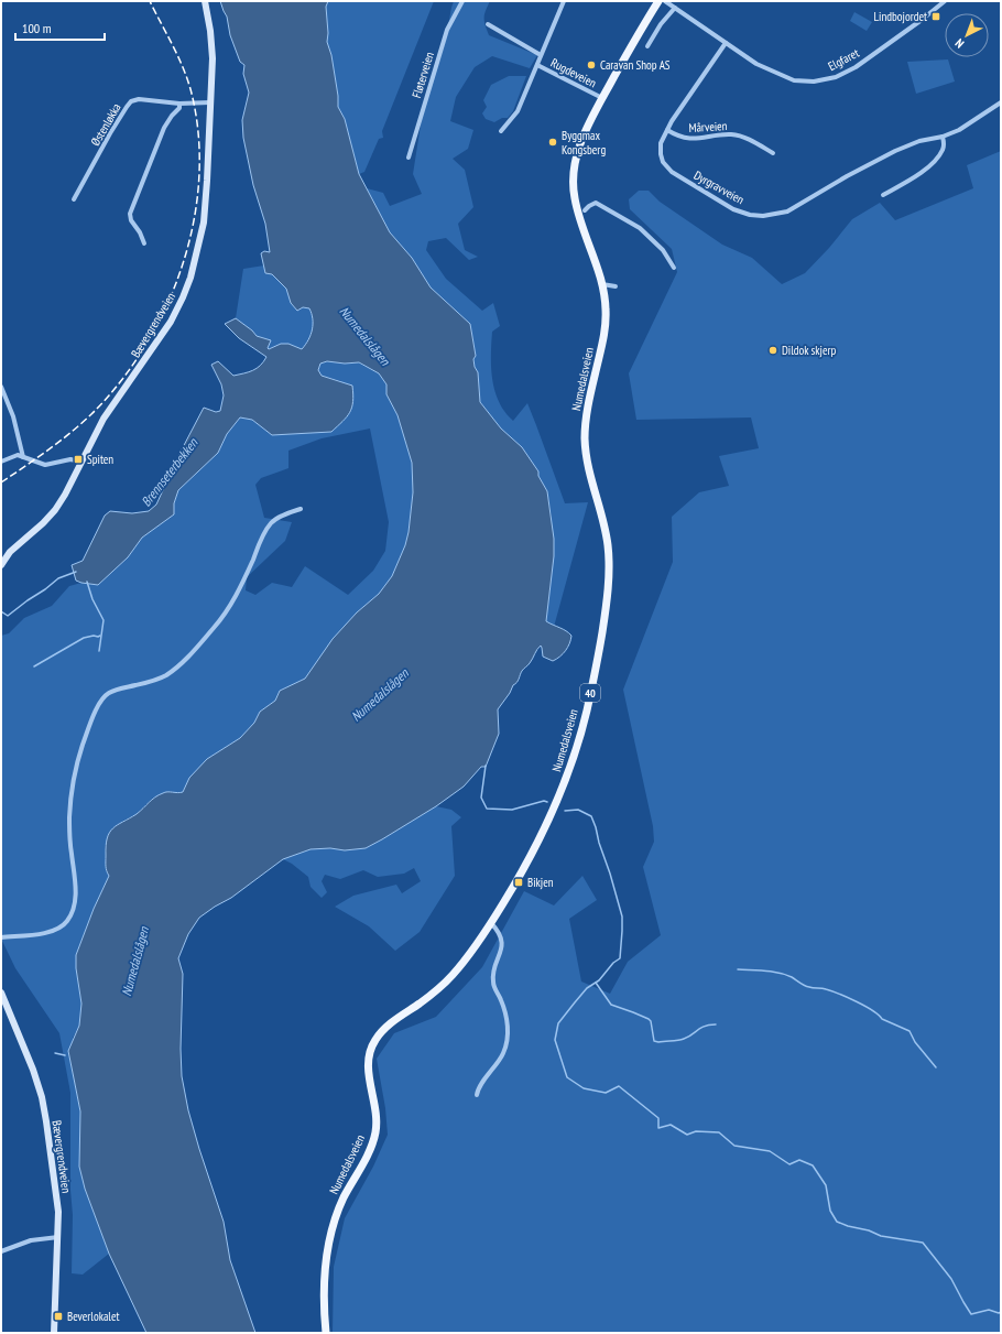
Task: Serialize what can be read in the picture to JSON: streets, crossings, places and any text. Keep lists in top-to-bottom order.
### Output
{
  "streets": {
    "main road": ["Bævergrendveien", "Numedalsveien", "40"],
    "street": [
      "Elgfaret",
      "Rugdeveien",
      "Fløterveien",
      "Østenløkka",
      "Mårveien",
      "Dyrgravveien"
    ]
  },
  "crossings": [
    ["Elgfaret", "Dyrgravveien"],
    ["Rugdeveien", "Numedalsveien"],
    ["Østenløkka", "Bævergrendveien"],
    ["Mårveien", "Dyrgravveien"]
  ],
  "water": ["Numedalslågen", "Brennseterbekken"],
  "places": {
    "transit": [
      "Lindbojordet",
      "Spiten",
      "Bikjen",
      "Beverlokalet"
    ],
    "other": ["Caravan Shop AS", "Byggmax Kongsberg", "Dildok skjerp"]
  },
  "scale_bar": "100 m",
  "north": "bottom left"
}
